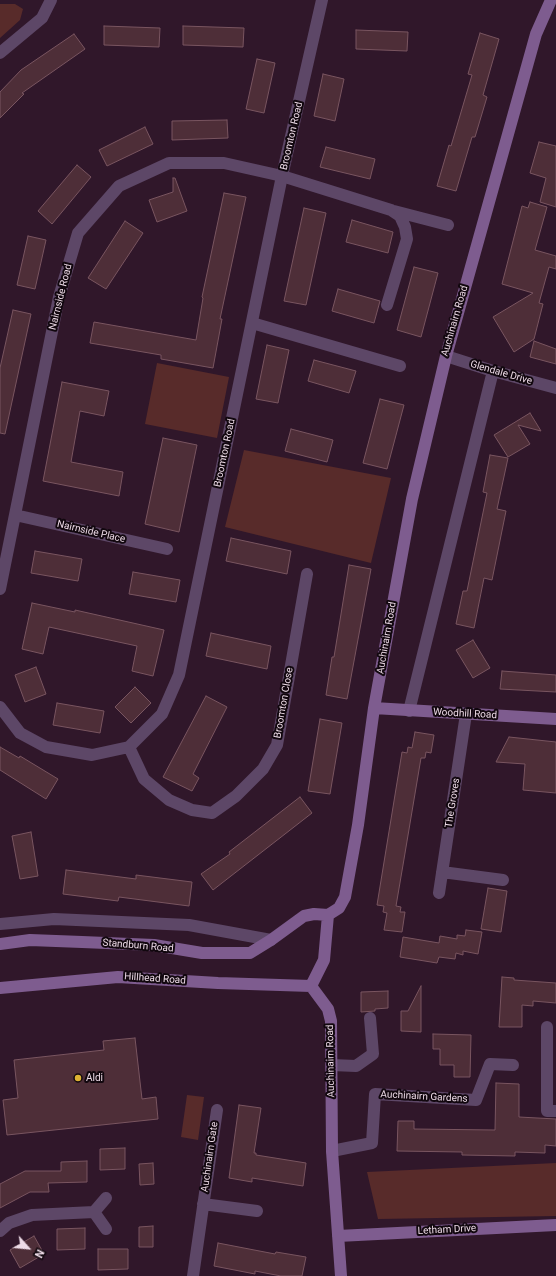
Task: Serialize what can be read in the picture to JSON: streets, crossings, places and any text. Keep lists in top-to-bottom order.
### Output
{
  "streets": {
    "main road": [
      "Auchinairn Road",
      "Woodhill Road",
      "Standburn Road",
      "Hillhead Road",
      "Letham Drive"
    ],
    "street": [
      "Broomton Road",
      "Nairnside Road",
      "Glendale Drive",
      "Nairnside Place",
      "Broomton Close",
      "The Groves",
      "Auchinairn Gardens",
      "Auchinairn Gate"
    ]
  },
  "crossings": [
    ["Broomton Road", "Nairnside Road"],
    ["Broomton Road", "Broomton Close"],
    ["Nairnside Road", "Nairnside Place"],
    ["Auchinairn Road", "Glendale Drive"],
    ["Auchinairn Road", "Woodhill Road"],
    ["Auchinairn Road", "Standburn Road"],
    ["Auchinairn Road", "Hillhead Road"],
    ["Auchinairn Road", "Auchinairn Gardens"],
    ["Auchinairn Road", "Letham Drive"],
    ["Woodhill Road", "The Groves"]
  ],
  "places": ["Aldi"],
  "north": "bottom right"
}
